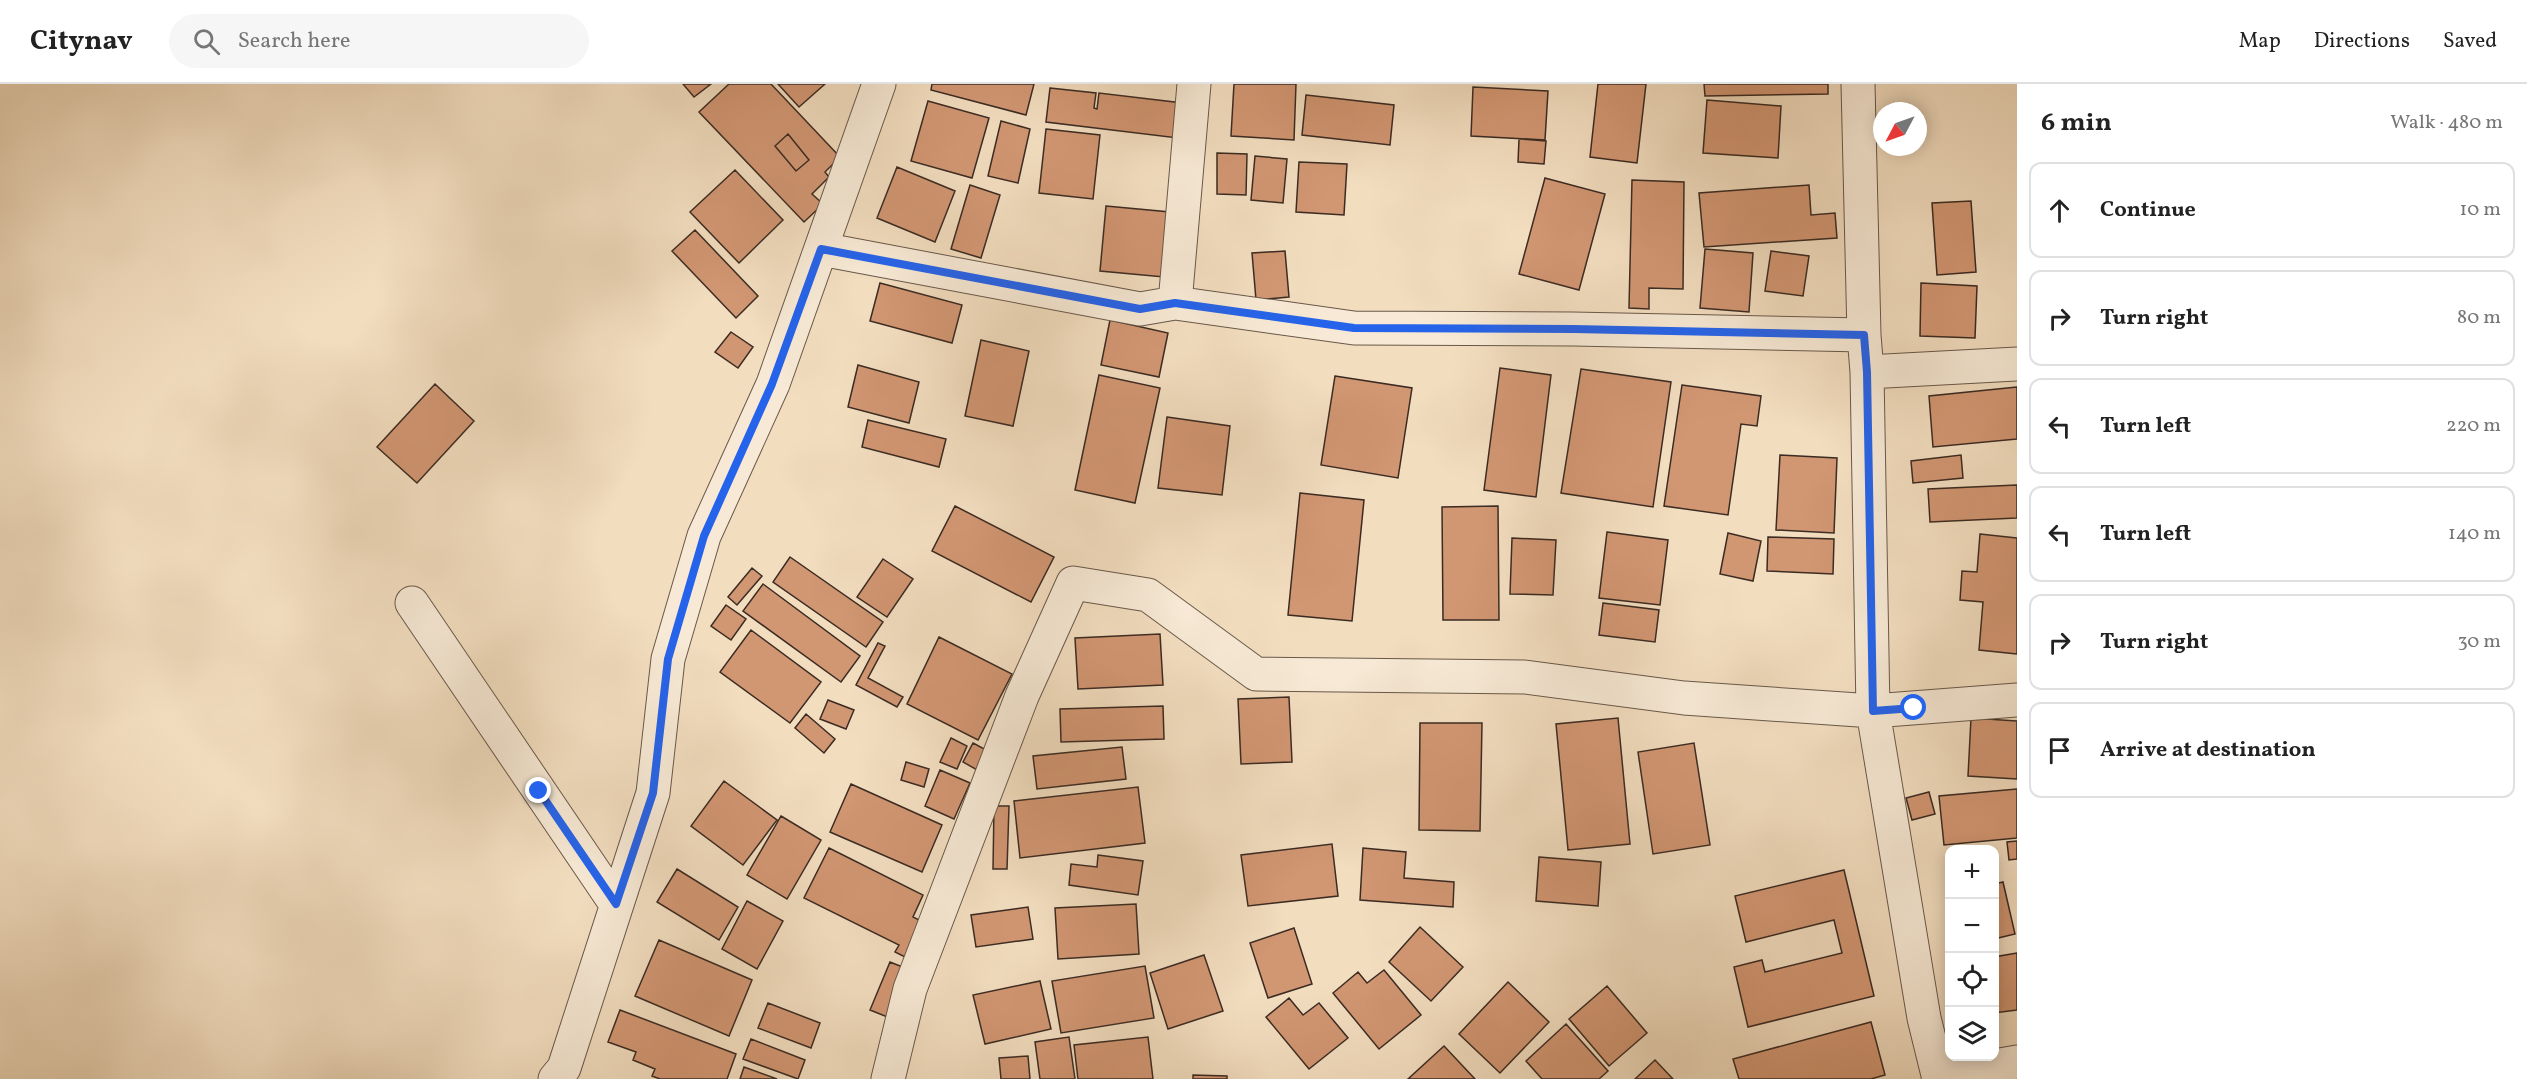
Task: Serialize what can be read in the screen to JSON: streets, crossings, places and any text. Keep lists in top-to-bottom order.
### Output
{
  "north": "bottom left",
  "page": {
    "header": "Citynav",
    "search": "Search here",
    "nav": ["Map", "Directions", "Saved"],
    "heading": ["6 min", "Walk · 480 m"],
    "list": [
      ["Continue", "10 m"],
      ["Turn right", "80 m"],
      ["Turn left", "220 m"],
      ["Turn left", "140 m"],
      ["Turn right", "30 m"],
      "Arrive at destination"
    ],
    "map_buttons": ["+", "−"]
  }
}
